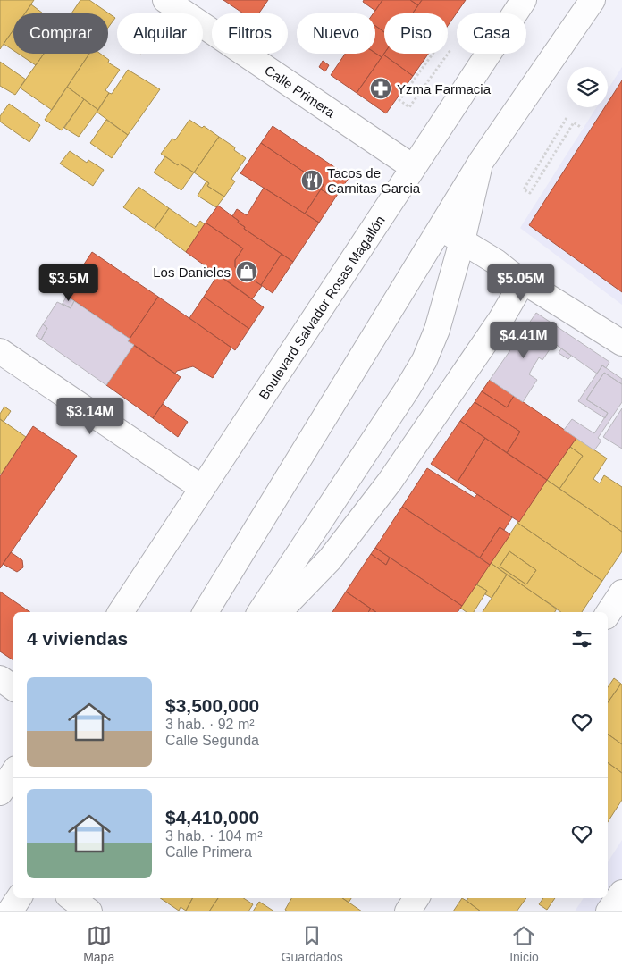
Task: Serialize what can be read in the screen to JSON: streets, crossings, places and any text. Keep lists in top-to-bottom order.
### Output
{
  "streets": {
    "main road": ["Calle Primera", "Boulevard Salvador Rosas Magallón"]
  },
  "crossings": [
    ["Calle Primera", "Boulevard Salvador Rosas Magallón"]
  ],
  "places": {
    "pharmacy": ["Yzma Farmacia"],
    "restaurant": ["Tacos de Carnitas Garcia"],
    "shop": ["Los Danieles"]
  },
  "page": {
    "chip": [
      "Comprar",
      "Alquilar",
      "Filtros",
      "Nuevo",
      "Piso",
      "Casa"
    ],
    "price": [
      "$3.5M",
      "$5.05M",
      "$4.41M",
      "$3.14M"
    ],
    "heading": "4 viviendas",
    "list": [
      {
        "name": "$3,500,000",
        "note": "3 hab. · 92 m² · Calle Segunda"
      },
      {
        "name": "$4,410,000",
        "note": "3 hab. · 104 m² · Calle Primera"
      }
    ],
    "tabs": ["Mapa", "Guardados", "Inicio"]
  }
}
